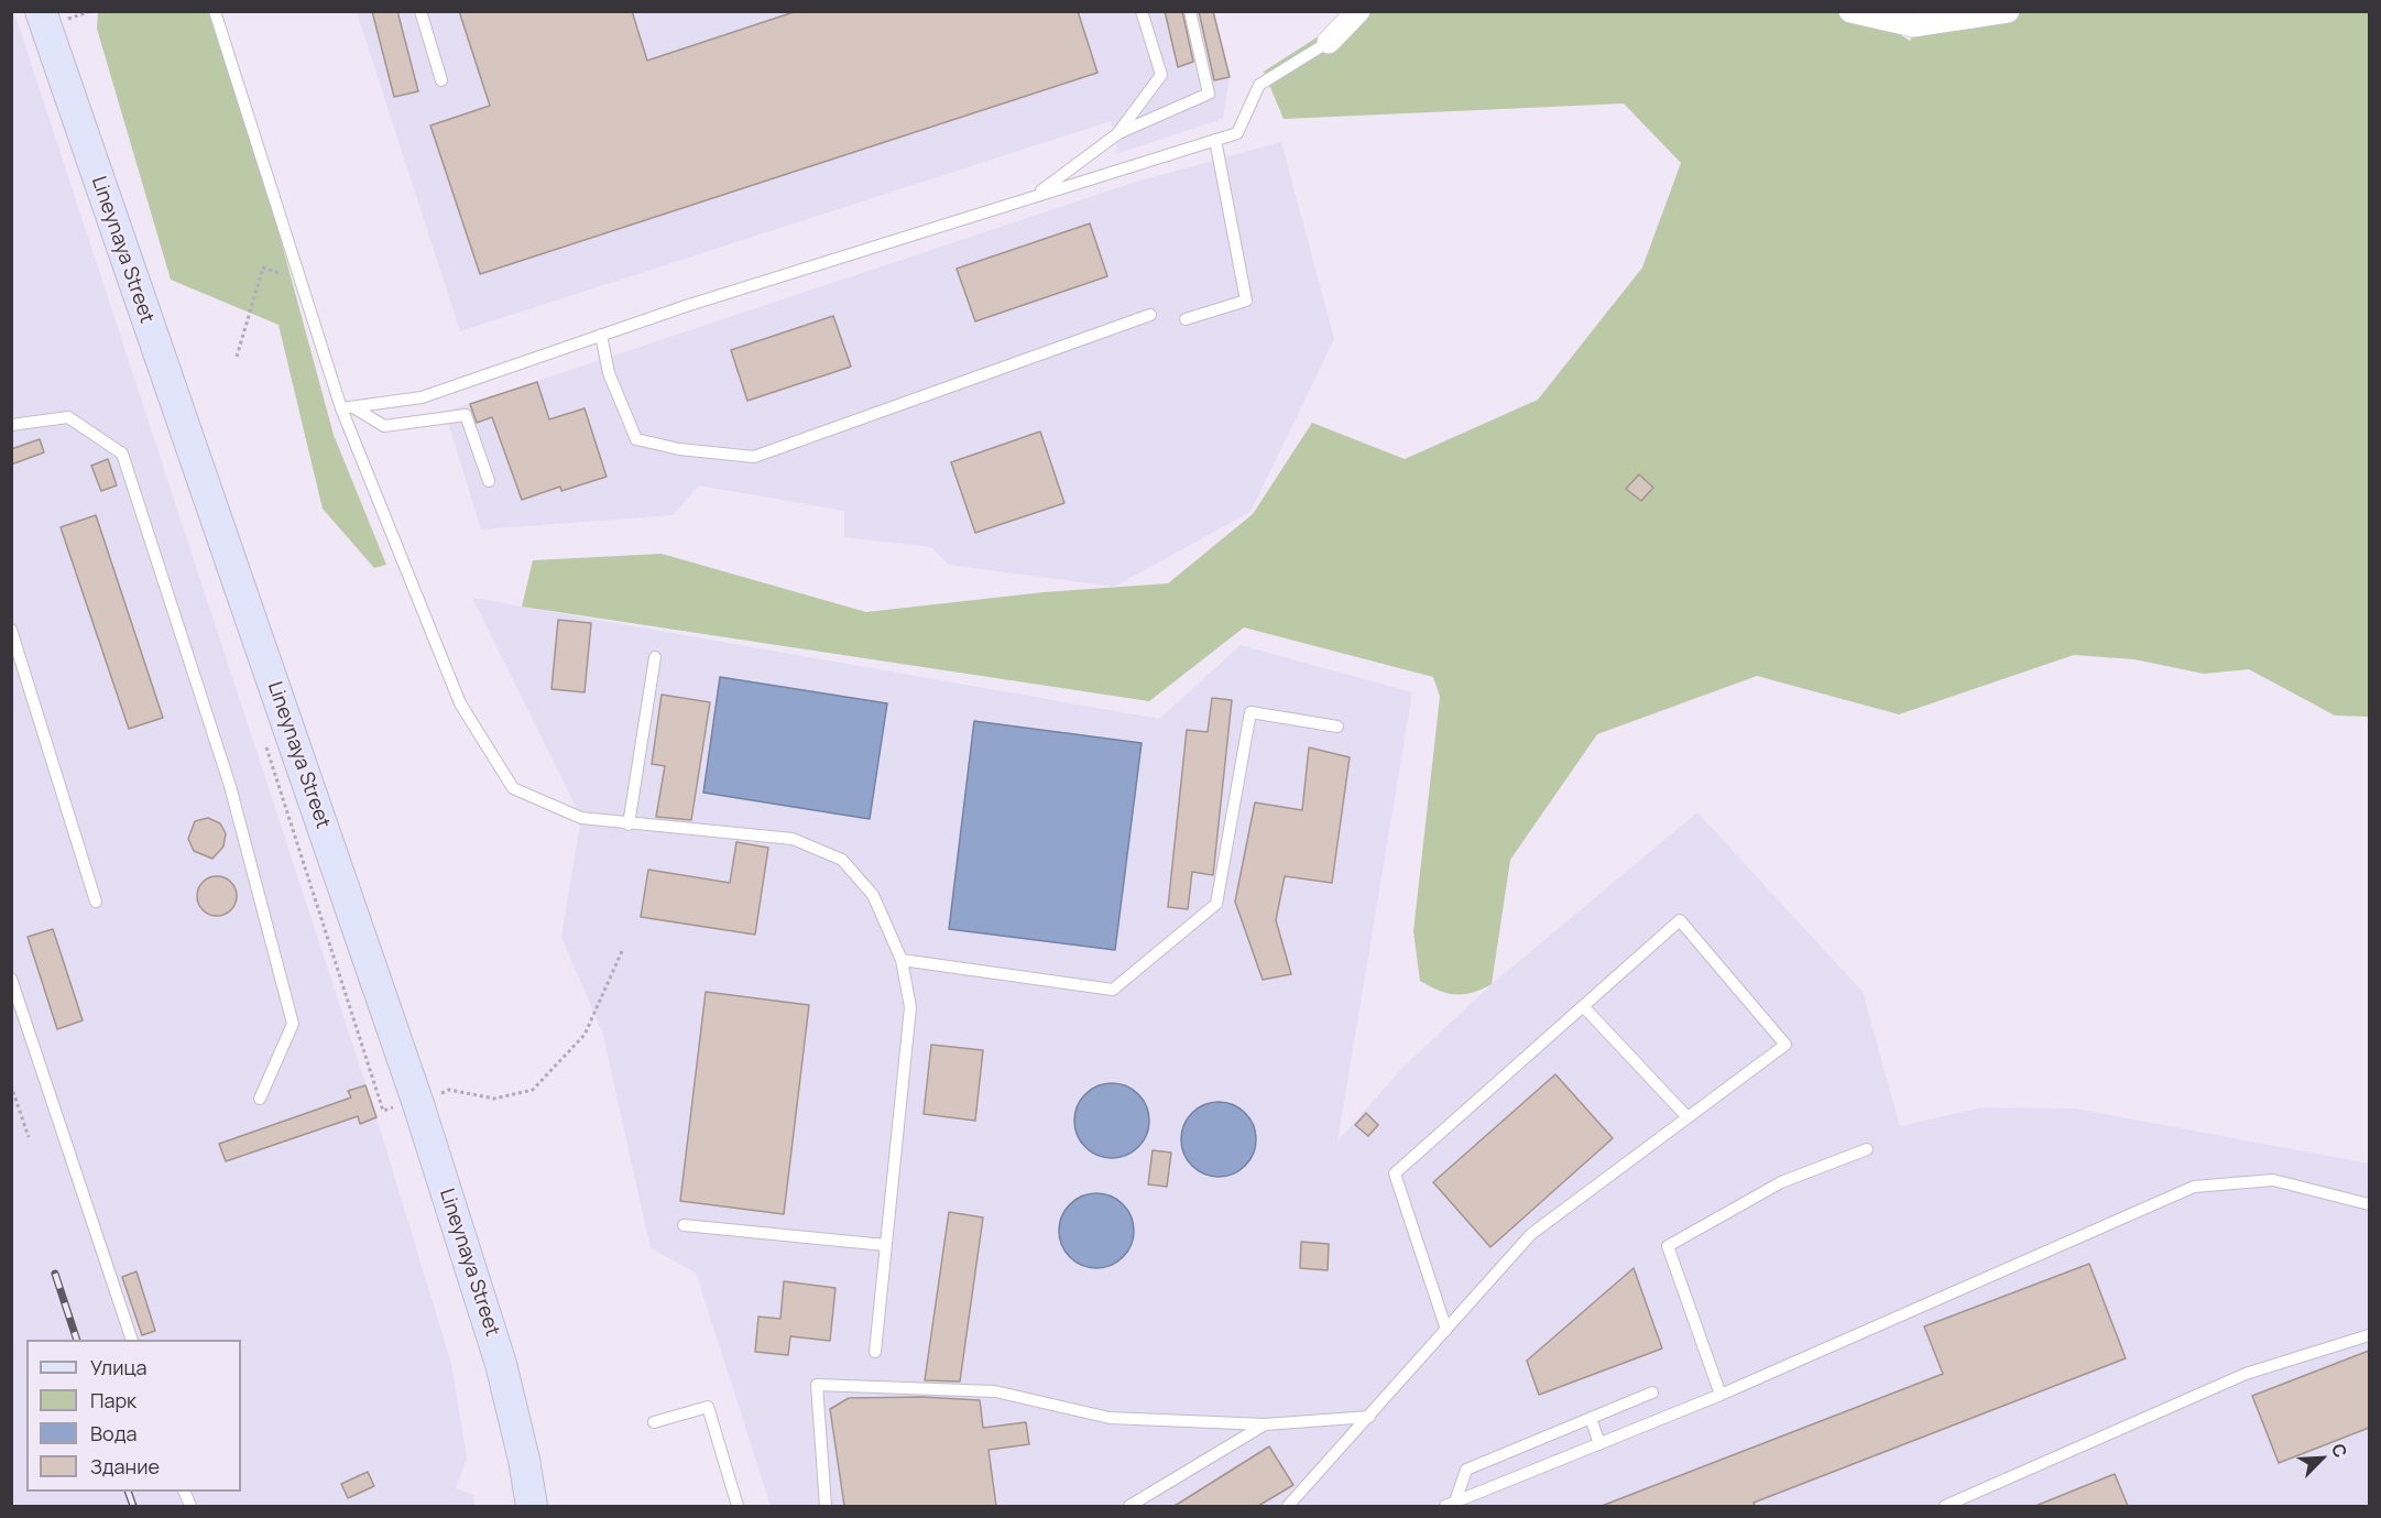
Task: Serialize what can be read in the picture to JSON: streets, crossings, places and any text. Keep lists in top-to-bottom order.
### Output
{
  "streets": {
    "street": ["Lineynaya Street"]
  },
  "legend": [
    "Улица",
    "Парк",
    "Вода",
    "Здание"
  ],
  "north": "top right"
}
